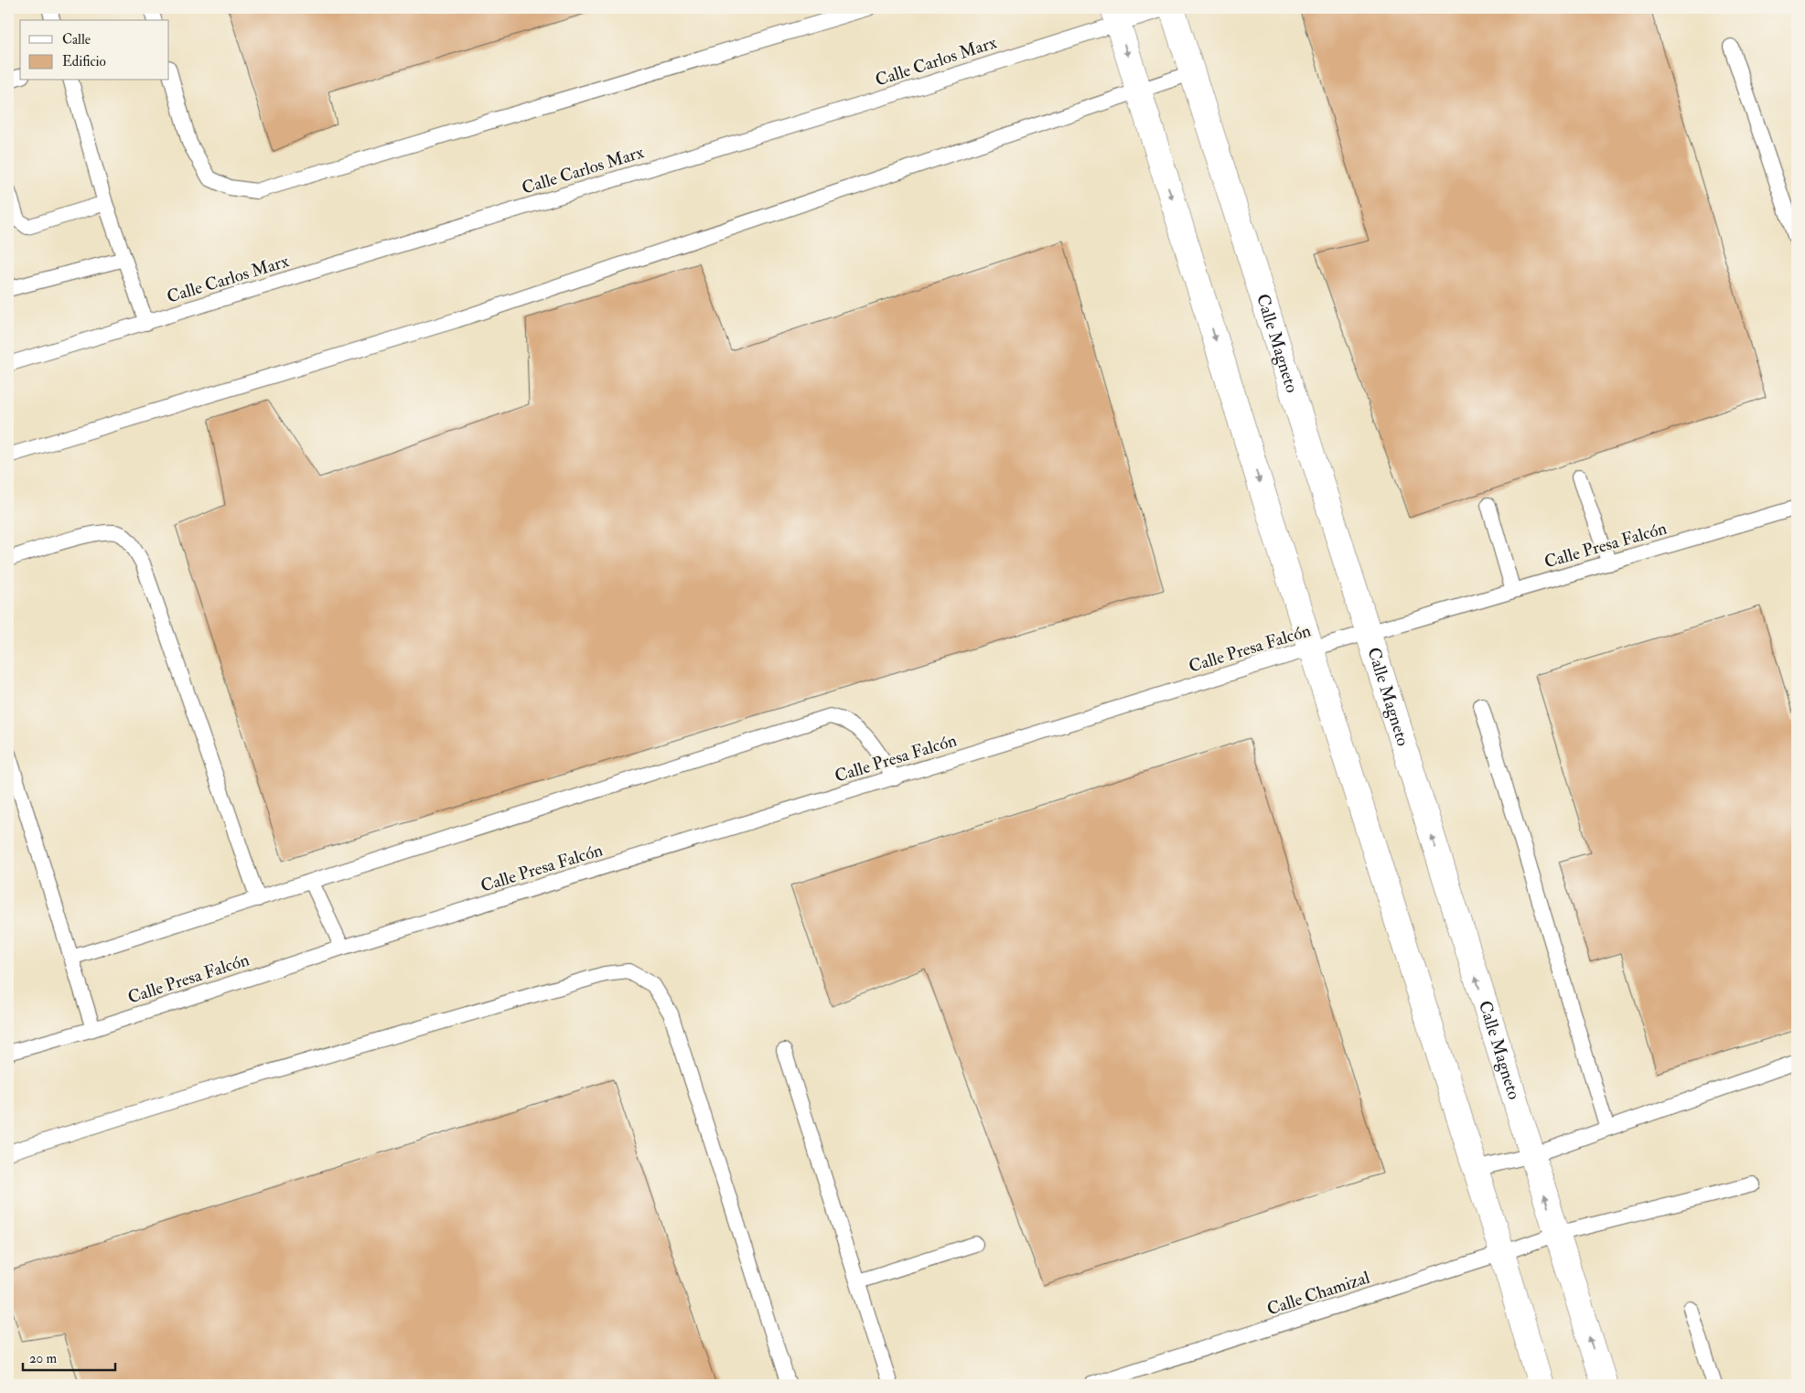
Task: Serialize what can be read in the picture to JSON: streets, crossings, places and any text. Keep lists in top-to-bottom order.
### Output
{
  "streets": {
    "main road": ["Calle Magneto"],
    "lane": ["Calle Carlos Marx", "Calle Presa Falcón", "Calle Chamizal"]
  },
  "crossings": [
    ["Calle Magneto", "Calle Presa Falcón"],
    ["Calle Magneto", "Calle Chamizal"]
  ],
  "legend": ["Calle", "Edificio"],
  "scale_bar": "20 m"
}
